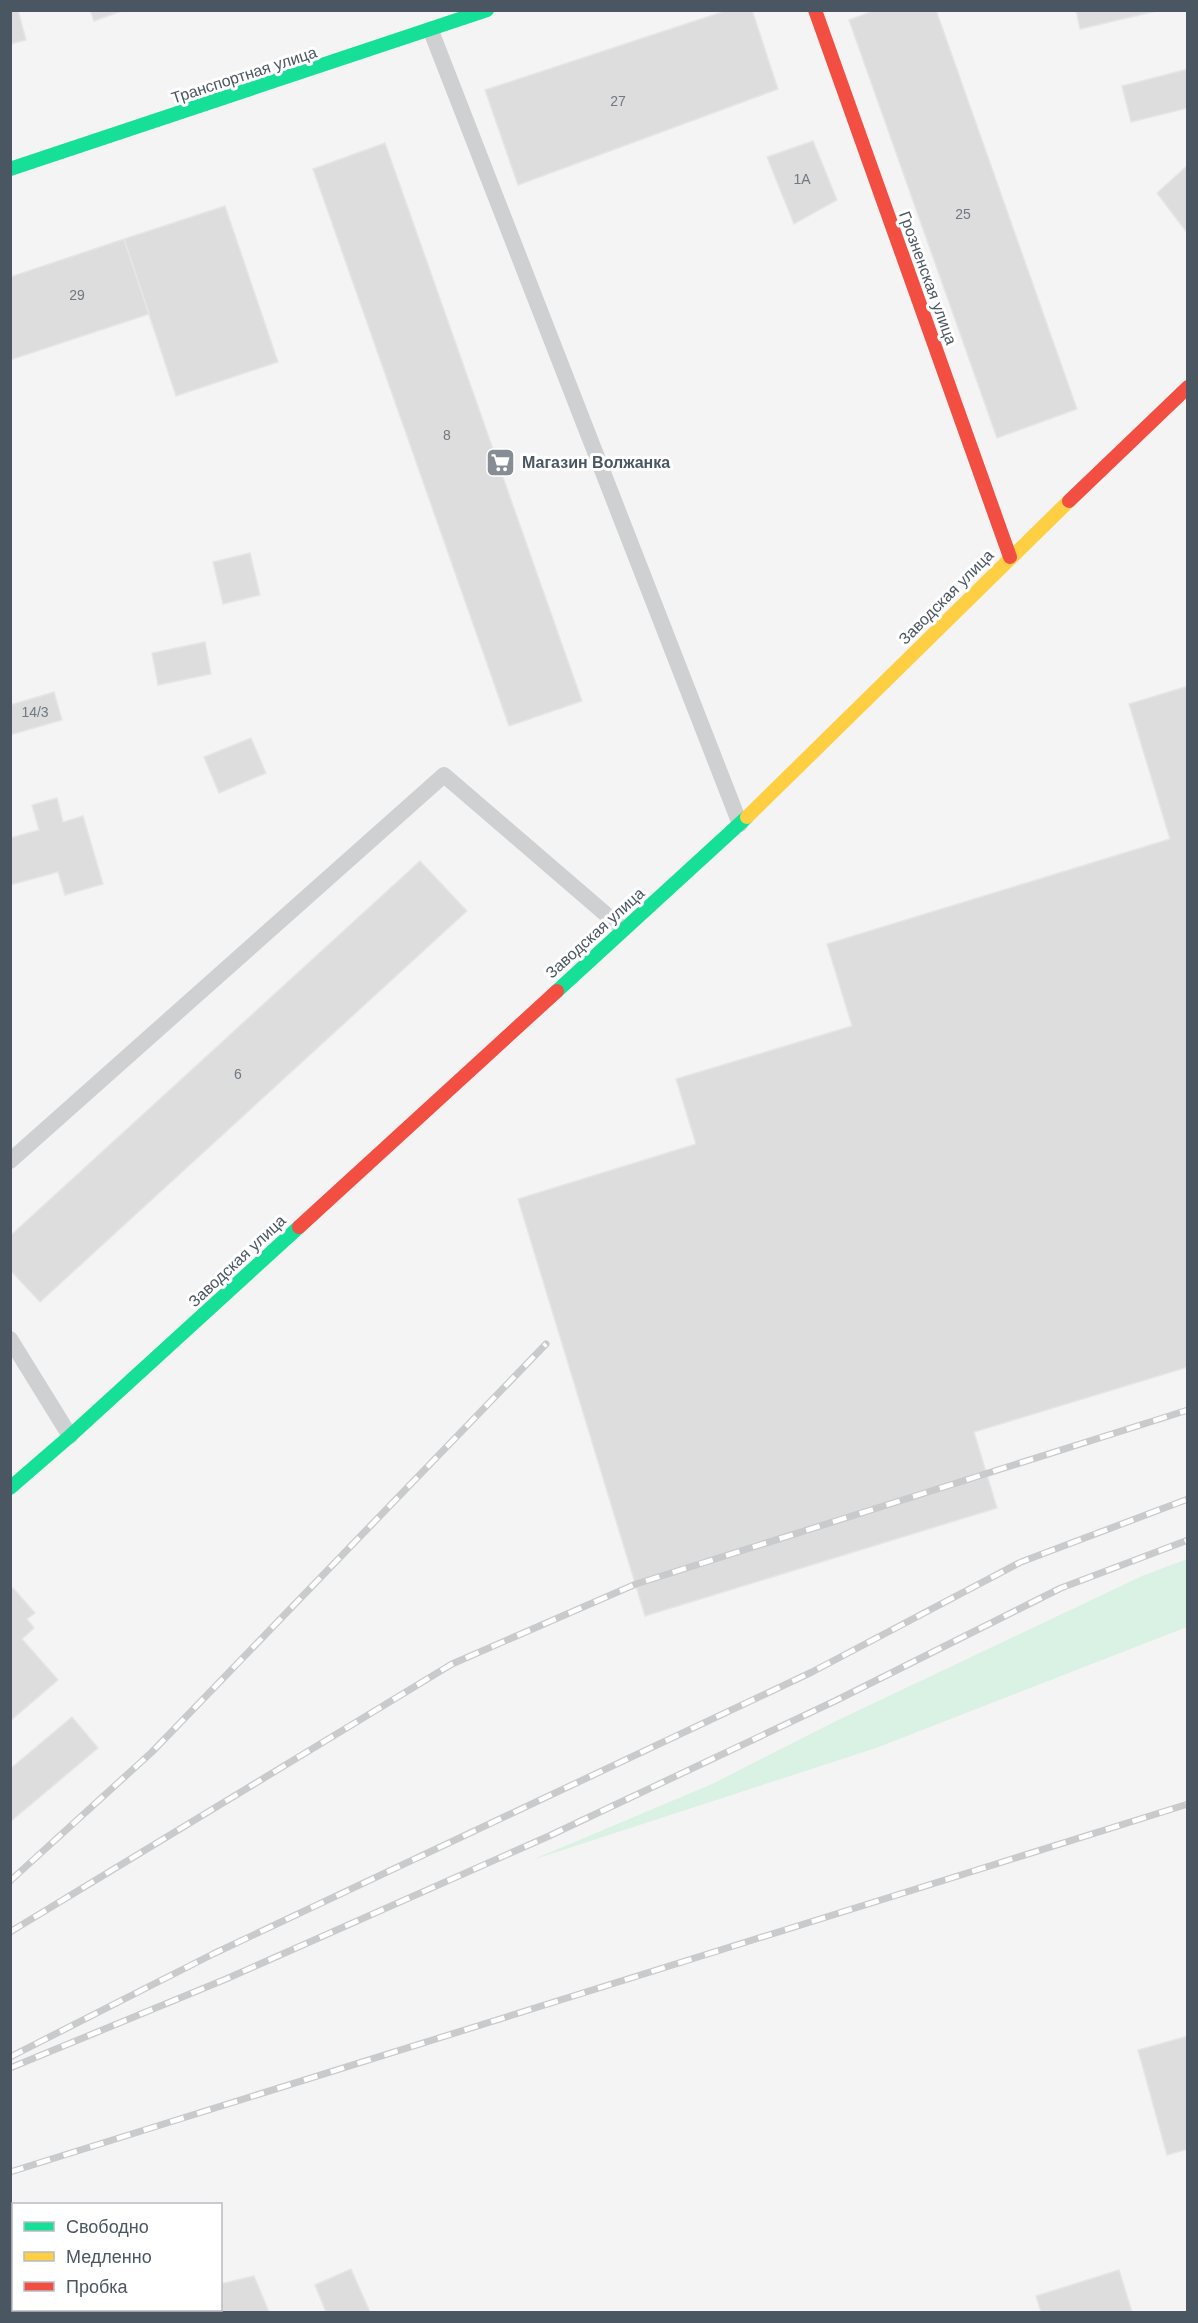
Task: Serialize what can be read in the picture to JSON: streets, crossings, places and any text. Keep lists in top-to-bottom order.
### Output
{
  "streets": {
    "street": ["Транспортная улица", "Грозненская улица", "Заводская улица"]
  },
  "crossings": [
    ["Грозненская улица", "Заводская улица"]
  ],
  "places": {
    "supermarket": ["Магазин Волжанка"]
  },
  "house_numbers": [
    "27",
    "1А",
    "25",
    "29",
    "8",
    "14/3",
    "6"
  ],
  "legend": ["Свободно", "Медленно", "Пробка"]
}
